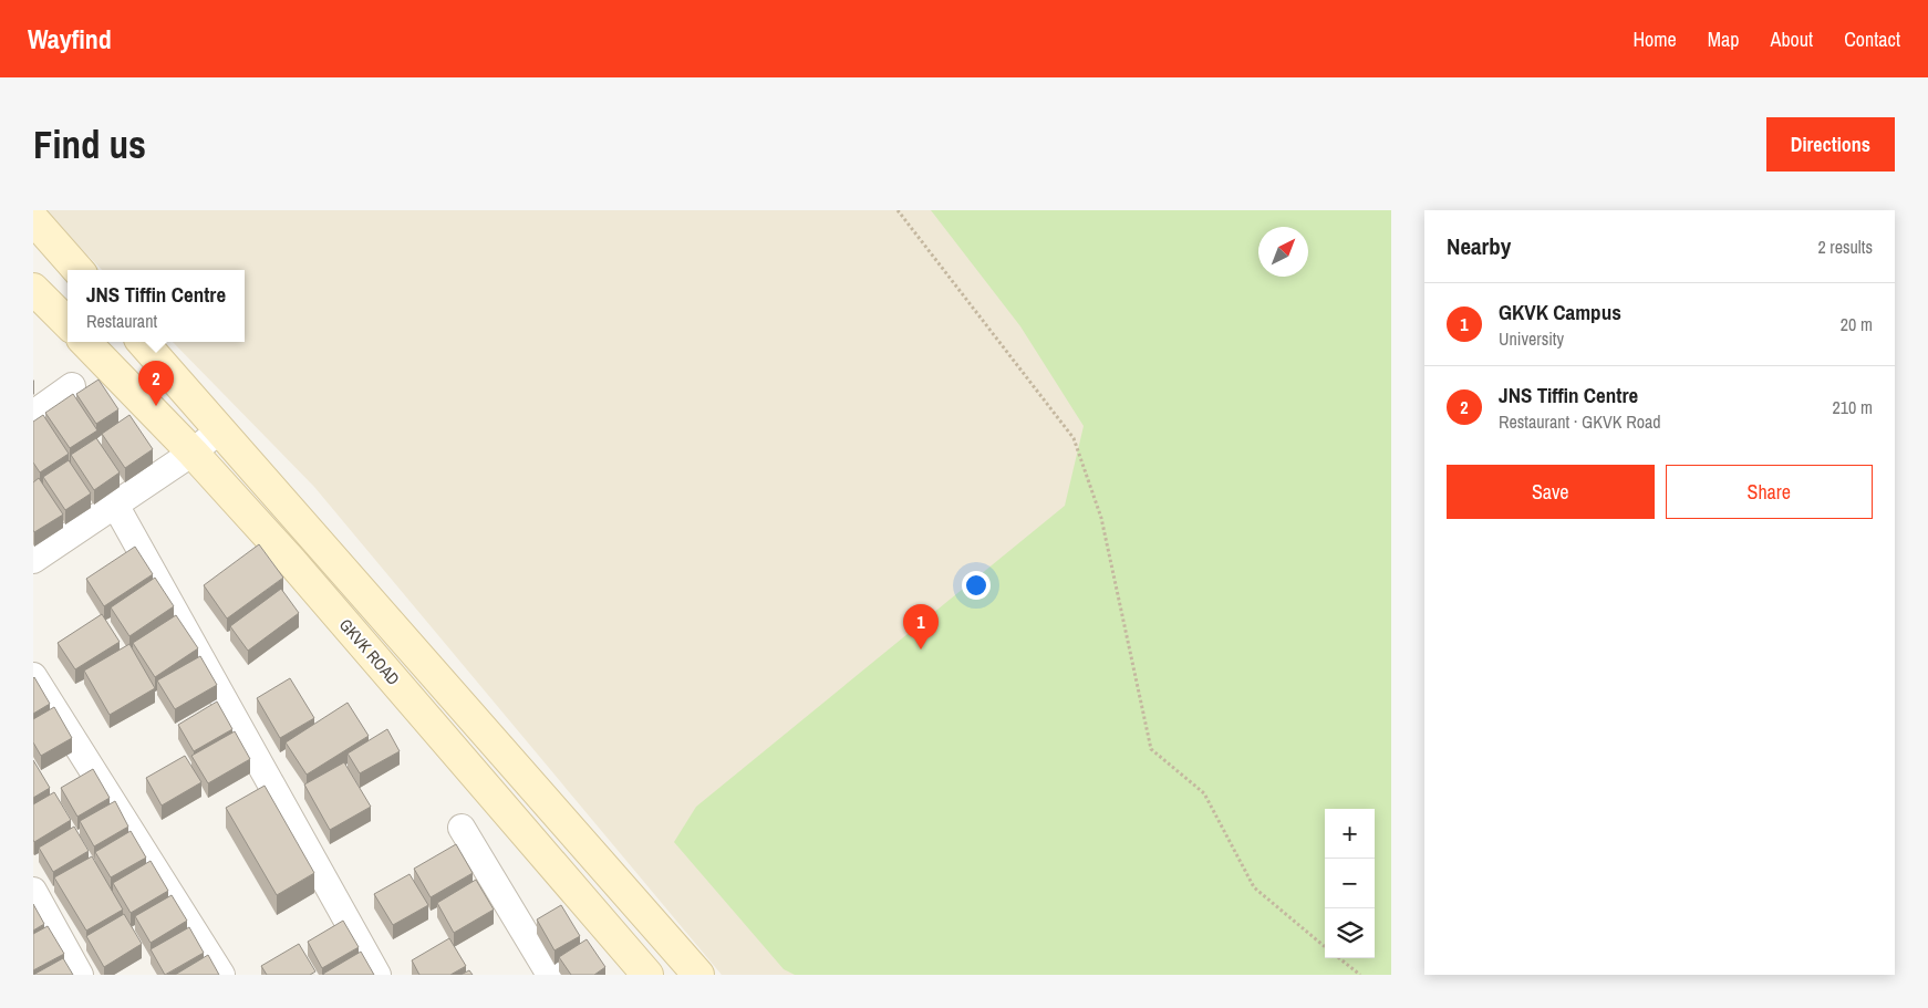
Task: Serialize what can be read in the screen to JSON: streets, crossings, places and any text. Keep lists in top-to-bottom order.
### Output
{
  "streets": {
    "main road": ["GKVK ROAD"]
  },
  "north": "top right",
  "page": {
    "header": "Wayfind",
    "nav": [
      "Home",
      "Map",
      "About",
      "Contact"
    ],
    "buttons": [
      "Directions",
      ["Save", "Share"]
    ],
    "title": "Find us",
    "heading": ["Nearby", "2 results"],
    "popup": ["JNS Tiffin Centre", "Restaurant"],
    "list": [
      {
        "mark": "1",
        "name": "GKVK Campus",
        "note": "University",
        "value": "20 m"
      },
      {
        "mark": "2",
        "name": "JNS Tiffin Centre",
        "note": "Restaurant · GKVK Road",
        "value": "210 m"
      }
    ],
    "pins": ["2", "1"],
    "map_buttons": ["+", "−"]
  }
}
